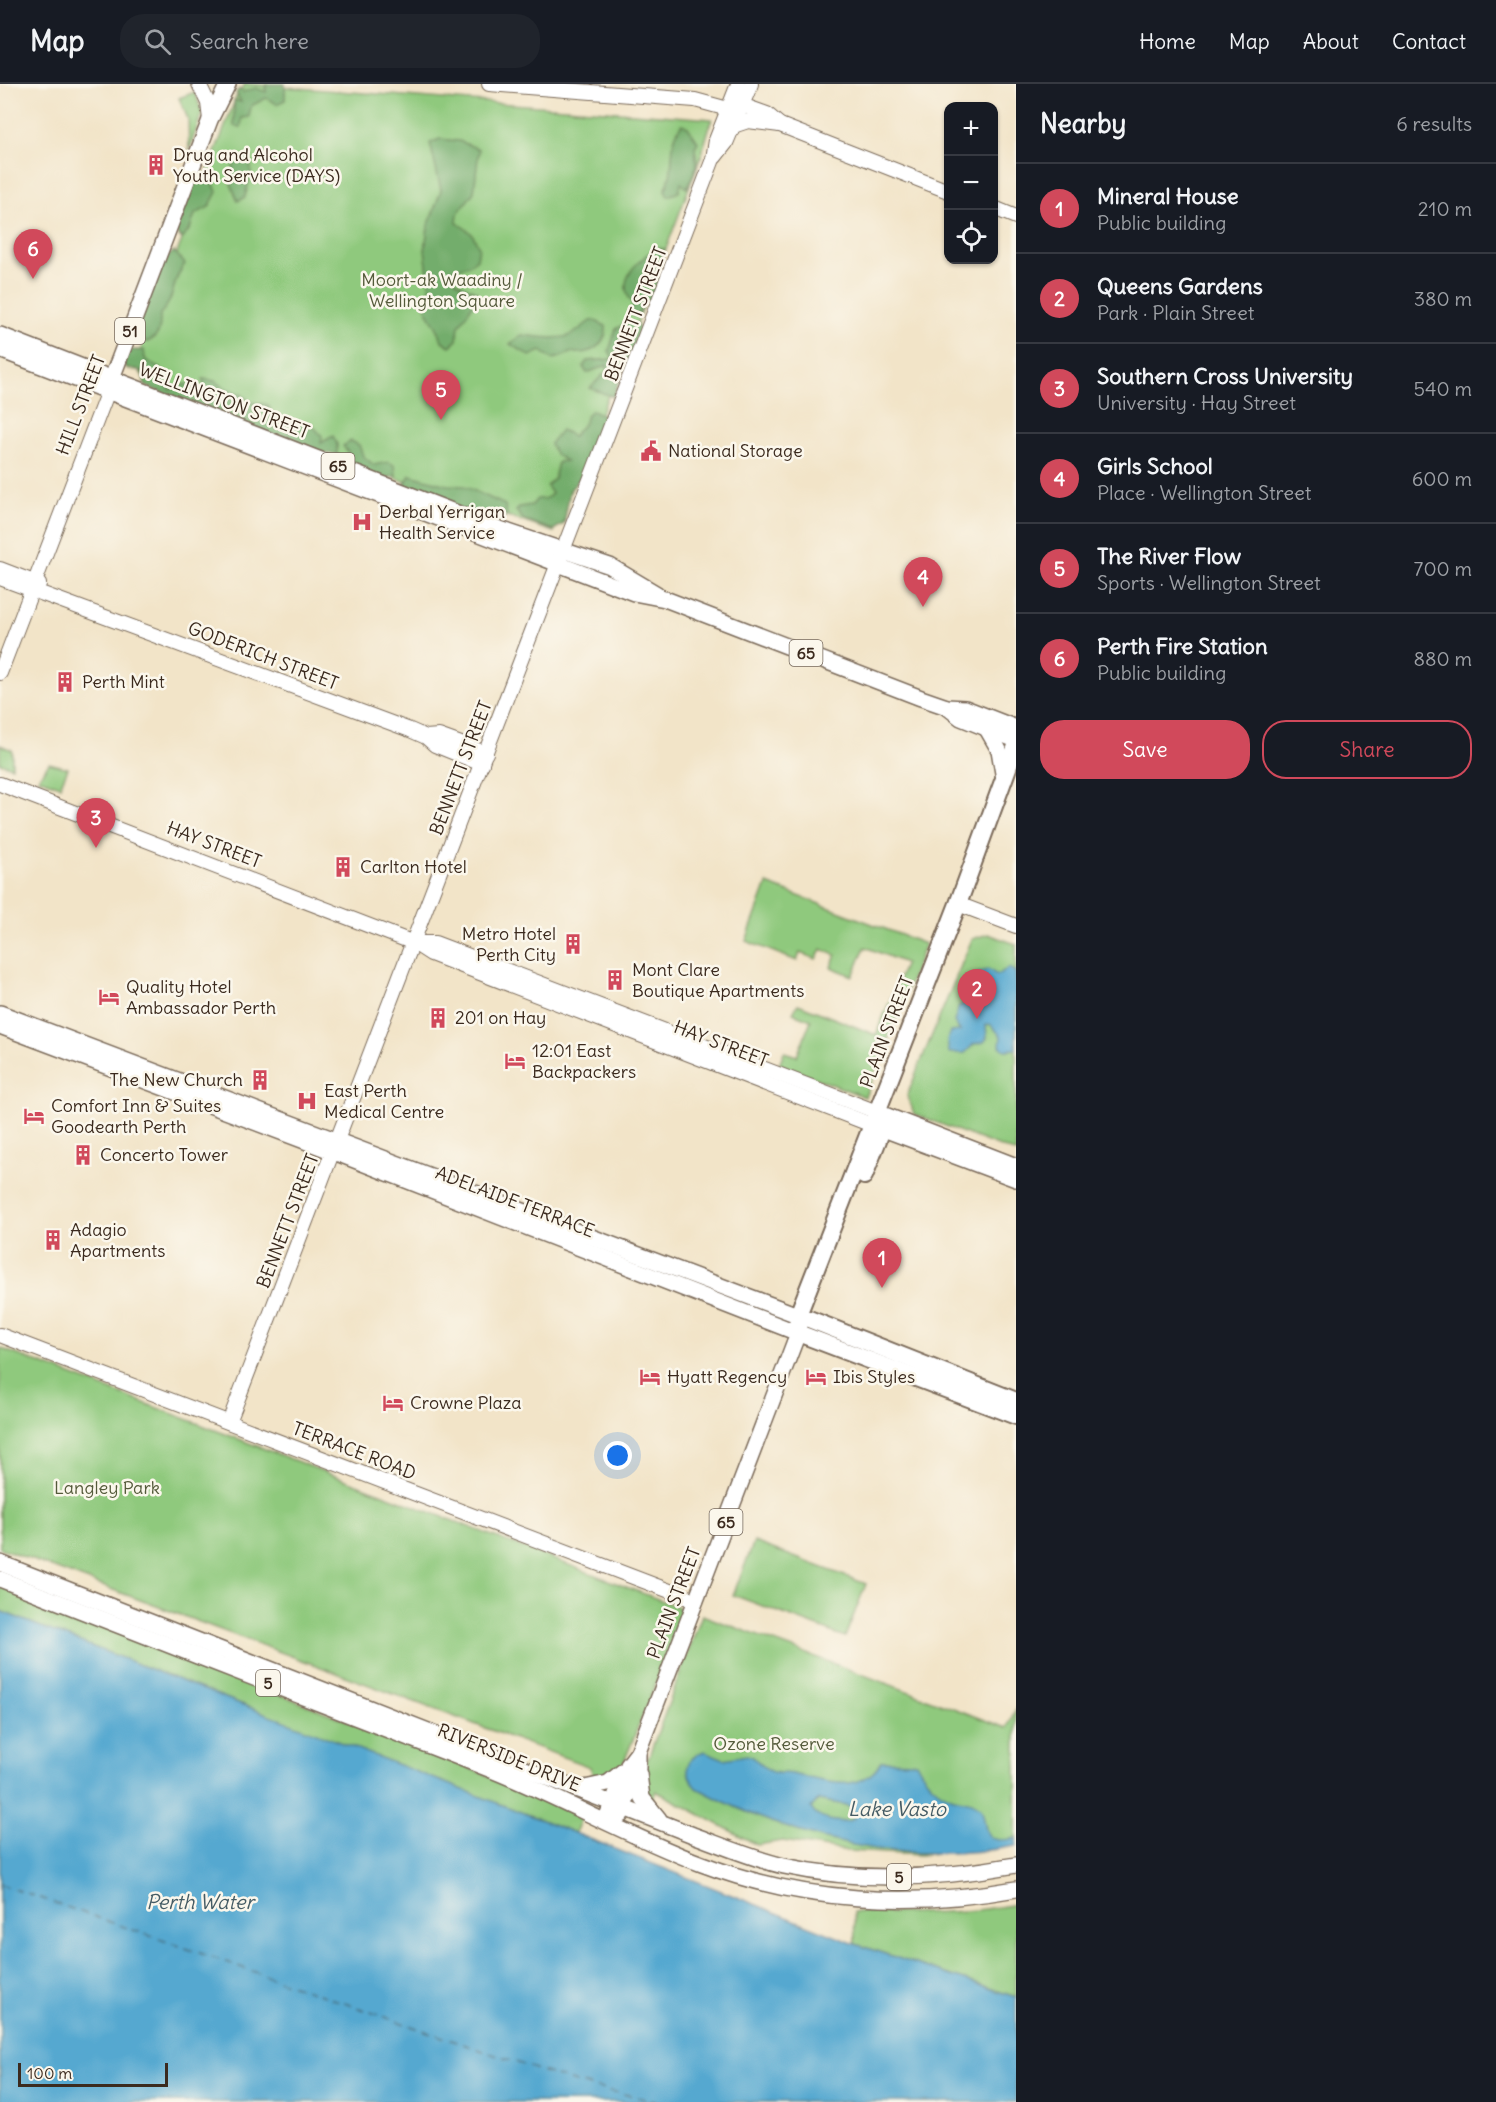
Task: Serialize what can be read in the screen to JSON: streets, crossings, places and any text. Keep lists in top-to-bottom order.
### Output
{
  "streets": {
    "highway": ["65", "PLAIN STREET", "ADELAIDE TERRACE"],
    "main road": [
      "BENNETT STREET",
      "51",
      "WELLINGTON STREET",
      "HILL STREET",
      "GODERICH STREET",
      "HAY STREET",
      "TERRACE ROAD",
      "5",
      "RIVERSIDE DRIVE"
    ]
  },
  "crossings": [
    ["BENNETT STREET", "WELLINGTON STREET"],
    ["BENNETT STREET", "GODERICH STREET"],
    ["BENNETT STREET", "HAY STREET"],
    ["BENNETT STREET", "ADELAIDE TERRACE"],
    ["BENNETT STREET", "TERRACE ROAD"],
    ["WELLINGTON STREET", "HILL STREET"],
    ["HILL STREET", "GODERICH STREET"],
    ["HAY STREET", "PLAIN STREET"],
    ["PLAIN STREET", "ADELAIDE TERRACE"],
    ["PLAIN STREET", "TERRACE ROAD"],
    ["PLAIN STREET", "RIVERSIDE DRIVE"]
  ],
  "water": ["Lake Vasto", "Perth Water"],
  "parks": ["Moort-ak Waadiny / Wellington Square", "Langley Park", "Ozone Reserve"],
  "places": {
    "building": [
      "Drug and Alcohol Youth Service (DAYS)",
      "Perth Mint",
      "Carlton Hotel",
      "Metro Hotel Perth City",
      "Mont Clare Boutique Apartments",
      "201 on Hay",
      "The New Church",
      "Concerto Tower",
      "Adagio Apartments"
    ],
    "public building": ["National Storage"],
    "hospital": ["Derbal Yerrigan Health Service", "East Perth Medical Centre"],
    "hotel": [
      "Quality Hotel Ambassador Perth",
      "12:01 East Backpackers",
      "Comfort Inn & Suites Goodearth Perth",
      "Hyatt Regency",
      "Ibis Styles",
      "Crowne Plaza"
    ]
  },
  "scale_bar": "100 m",
  "page": {
    "header": "Map",
    "search": "Search here",
    "nav": [
      "Home",
      "Map",
      "About",
      "Contact"
    ],
    "heading": ["Nearby", "6 results"],
    "map_buttons": ["+", "−"],
    "list": [
      {
        "mark": "1",
        "name": "Mineral House",
        "note": "Public building",
        "value": "210 m"
      },
      {
        "mark": "2",
        "name": "Queens Gardens",
        "note": "Park · Plain Street",
        "value": "380 m"
      },
      {
        "mark": "3",
        "name": "Southern Cross University",
        "note": "University · Hay Street",
        "value": "540 m"
      },
      {
        "mark": "4",
        "name": "Girls School",
        "note": "Place · Wellington Street",
        "value": "600 m"
      },
      {
        "mark": "5",
        "name": "The River Flow",
        "note": "Sports · Wellington Street",
        "value": "700 m"
      },
      {
        "mark": "6",
        "name": "Perth Fire Station",
        "note": "Public building",
        "value": "880 m"
      }
    ],
    "pins": [
      "6",
      "5",
      "4",
      "3",
      "2",
      "1"
    ],
    "buttons": ["Save", "Share"],
    "scale": "100 m"
  }
}
